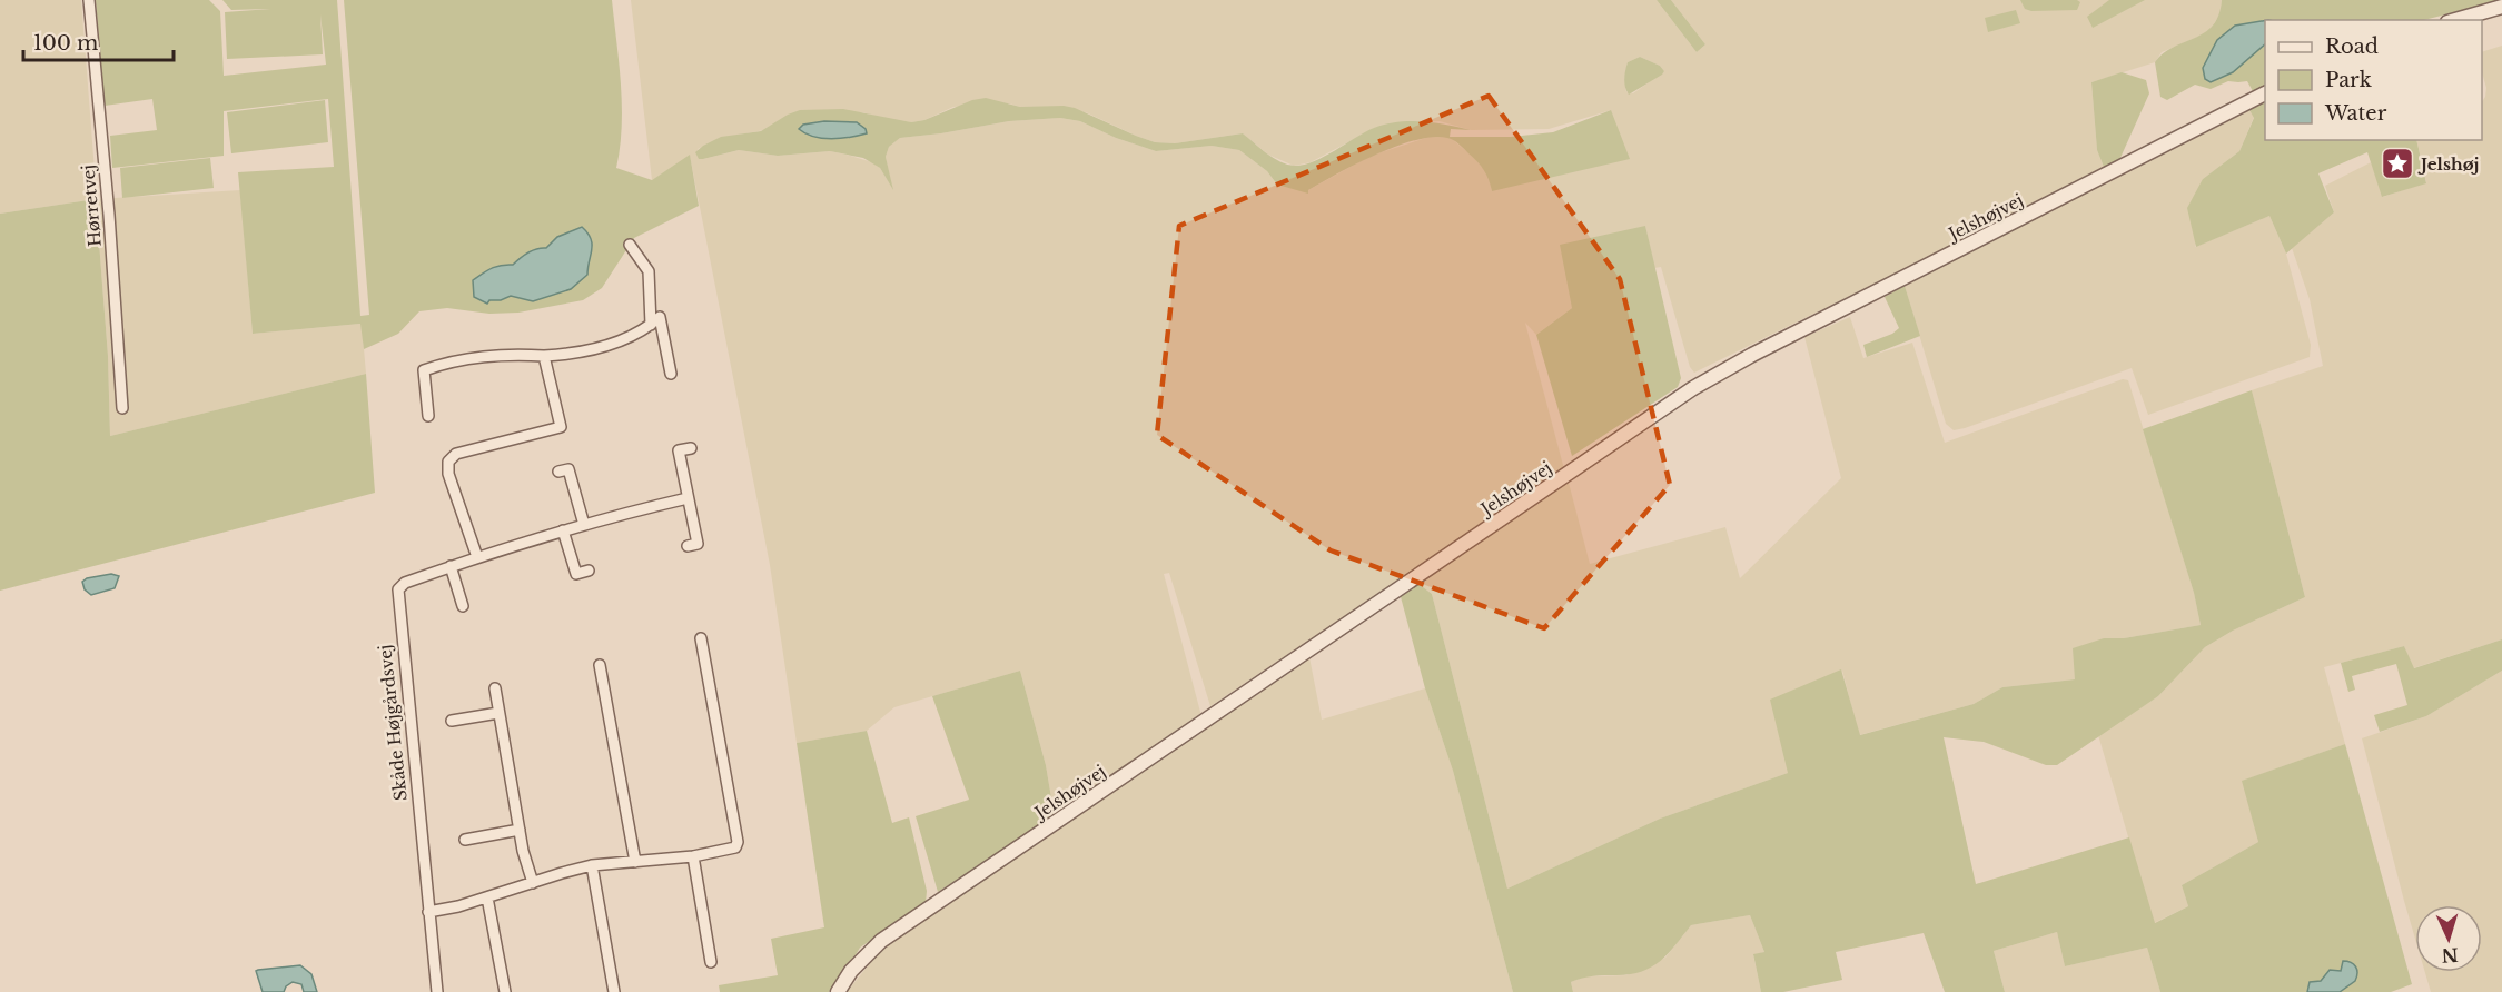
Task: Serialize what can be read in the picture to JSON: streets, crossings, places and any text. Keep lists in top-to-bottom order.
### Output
{
  "streets": {
    "street": ["Hørretvej", "Jelshøjvej", "Skåde Højgårdsvej"]
  },
  "places": {
    "place": ["Jelshøj"]
  },
  "legend": ["Road", "Park", "Water"],
  "scale_bar": "100 m",
  "north": "bottom"
}
